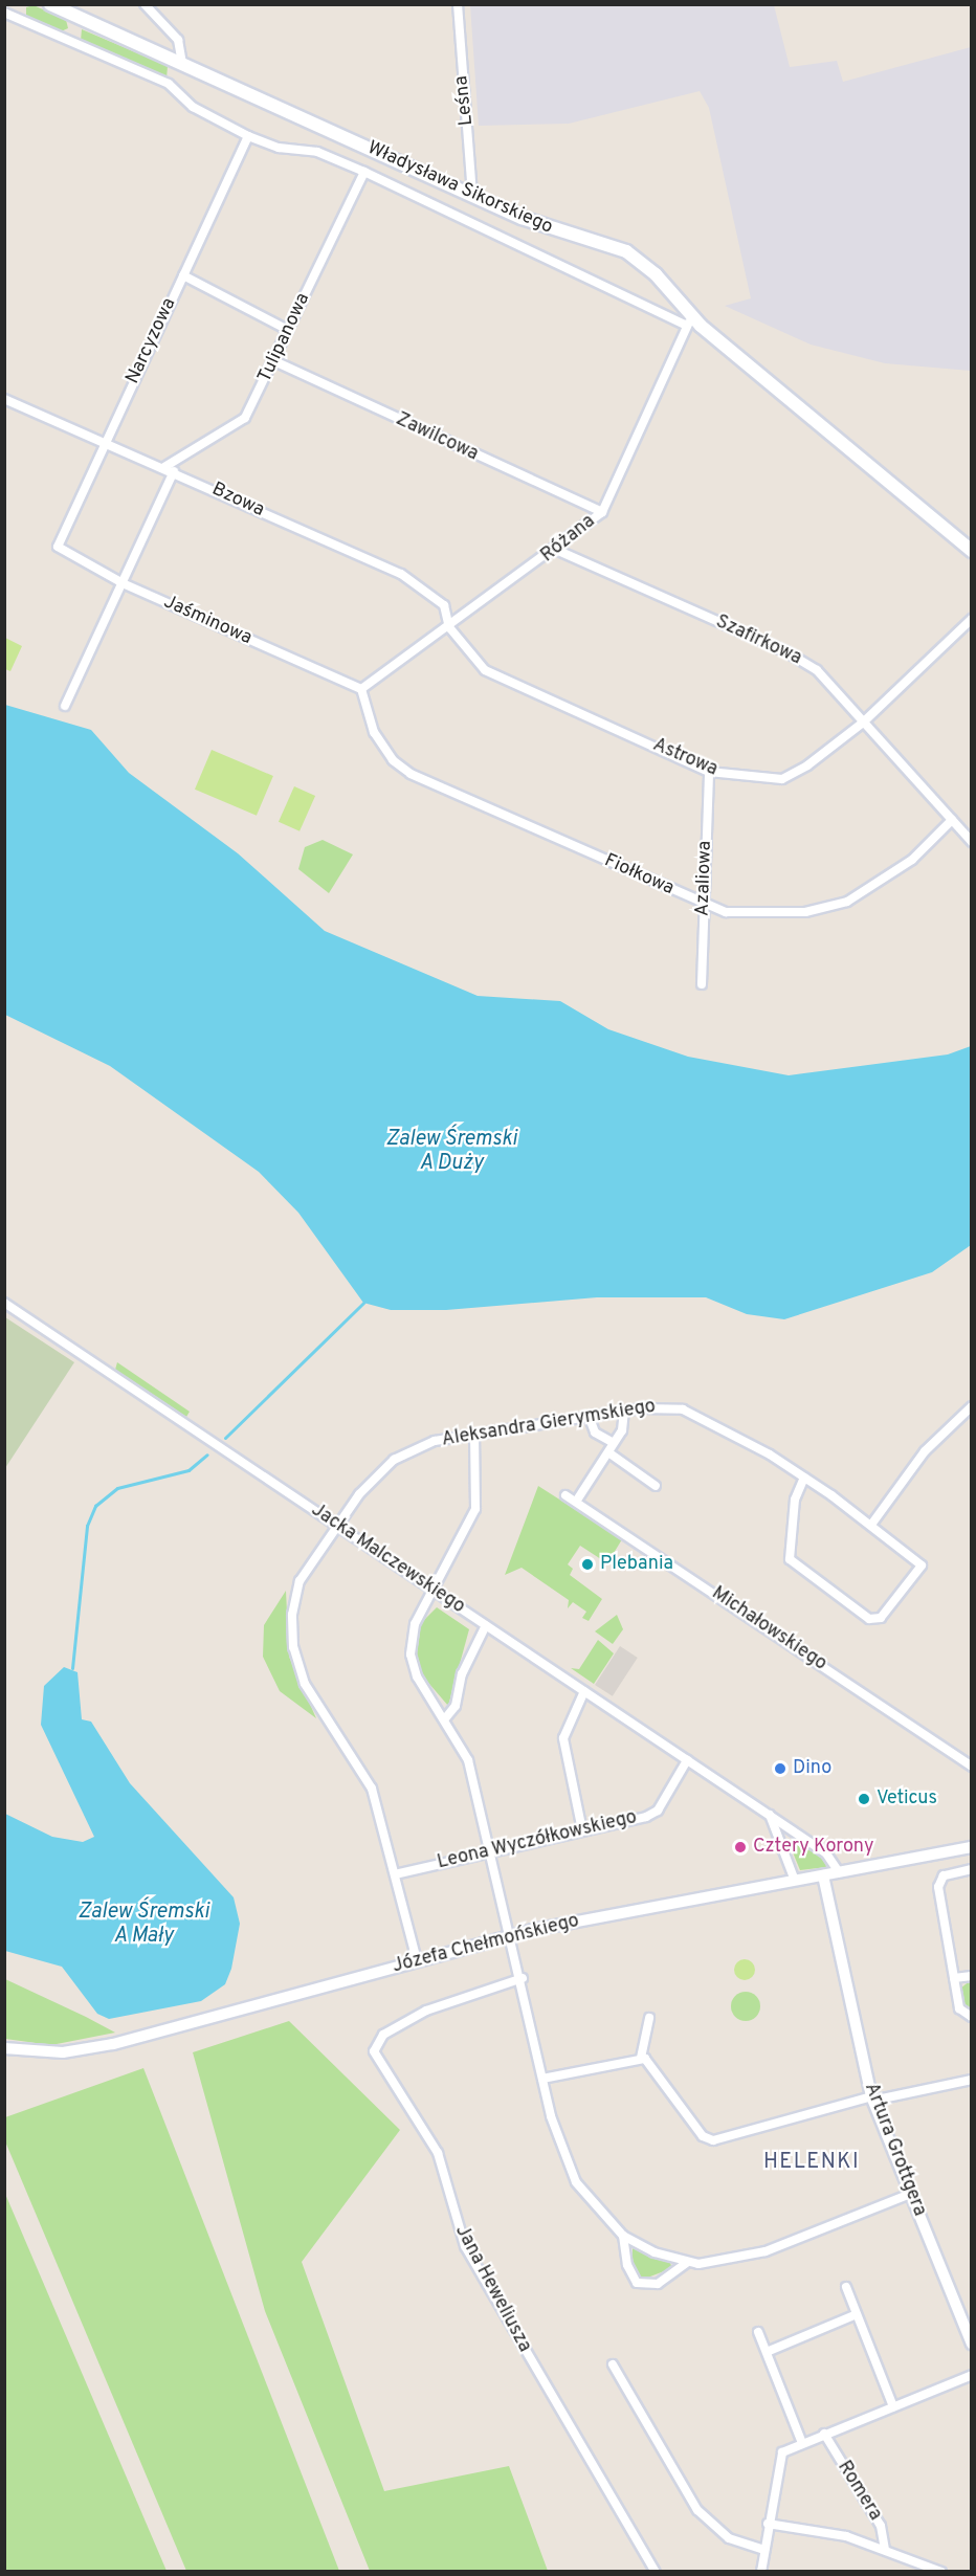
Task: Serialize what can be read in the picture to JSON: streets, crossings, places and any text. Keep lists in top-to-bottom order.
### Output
{
  "streets": {
    "main road": ["Władysława Sikorskiego"],
    "street": [
      "Leśna",
      "Tulipanowa",
      "Narcyzowa",
      "Zawilcowa",
      "Bzowa",
      "Różana",
      "Jaśminowa",
      "Szafirkowa",
      "Astrowa",
      "Fiołkowa",
      "Azaliowa",
      "Aleksandra Gierymskiego",
      "Jacka Malczewskiego",
      "Michałowskiego",
      "Leona Wyczółkowskiego",
      "Józefa Chełmońskiego",
      "Artura Grottgera",
      "Jana Heweliusza",
      "Romera"
    ]
  },
  "crossings": [
    ["Leśna", "Władysława Sikorskiego"],
    ["Władysława Sikorskiego", "Tulipanowa"],
    ["Władysława Sikorskiego", "Narcyzowa"],
    ["Władysława Sikorskiego", "Różana"],
    ["Tulipanowa", "Zawilcowa"],
    ["Tulipanowa", "Bzowa"],
    ["Narcyzowa", "Bzowa"],
    ["Narcyzowa", "Jaśminowa"],
    ["Zawilcowa", "Różana"],
    ["Bzowa", "Różana"],
    ["Bzowa", "Astrowa"],
    ["Różana", "Jaśminowa"],
    ["Różana", "Szafirkowa"],
    ["Różana", "Astrowa"],
    ["Różana", "Fiołkowa"],
    ["Jaśminowa", "Fiołkowa"],
    ["Szafirkowa", "Astrowa"],
    ["Szafirkowa", "Fiołkowa"],
    ["Astrowa", "Azaliowa"],
    ["Fiołkowa", "Azaliowa"],
    ["Aleksandra Gierymskiego", "Jacka Malczewskiego"],
    ["Aleksandra Gierymskiego", "Leona Wyczółkowskiego"],
    ["Aleksandra Gierymskiego", "Józefa Chełmońskiego"],
    ["Jacka Malczewskiego", "Leona Wyczółkowskiego"],
    ["Jacka Malczewskiego", "Józefa Chełmońskiego"],
    ["Józefa Chełmońskiego", "Artura Grottgera"]
  ],
  "districts": ["HELENKI"],
  "water": ["Zalew Śremski A Duży", "Zalew Śremski A Mały"],
  "places": [
    "Plebania",
    "Dino",
    "Veticus",
    "Cztery Korony"
  ]
}
